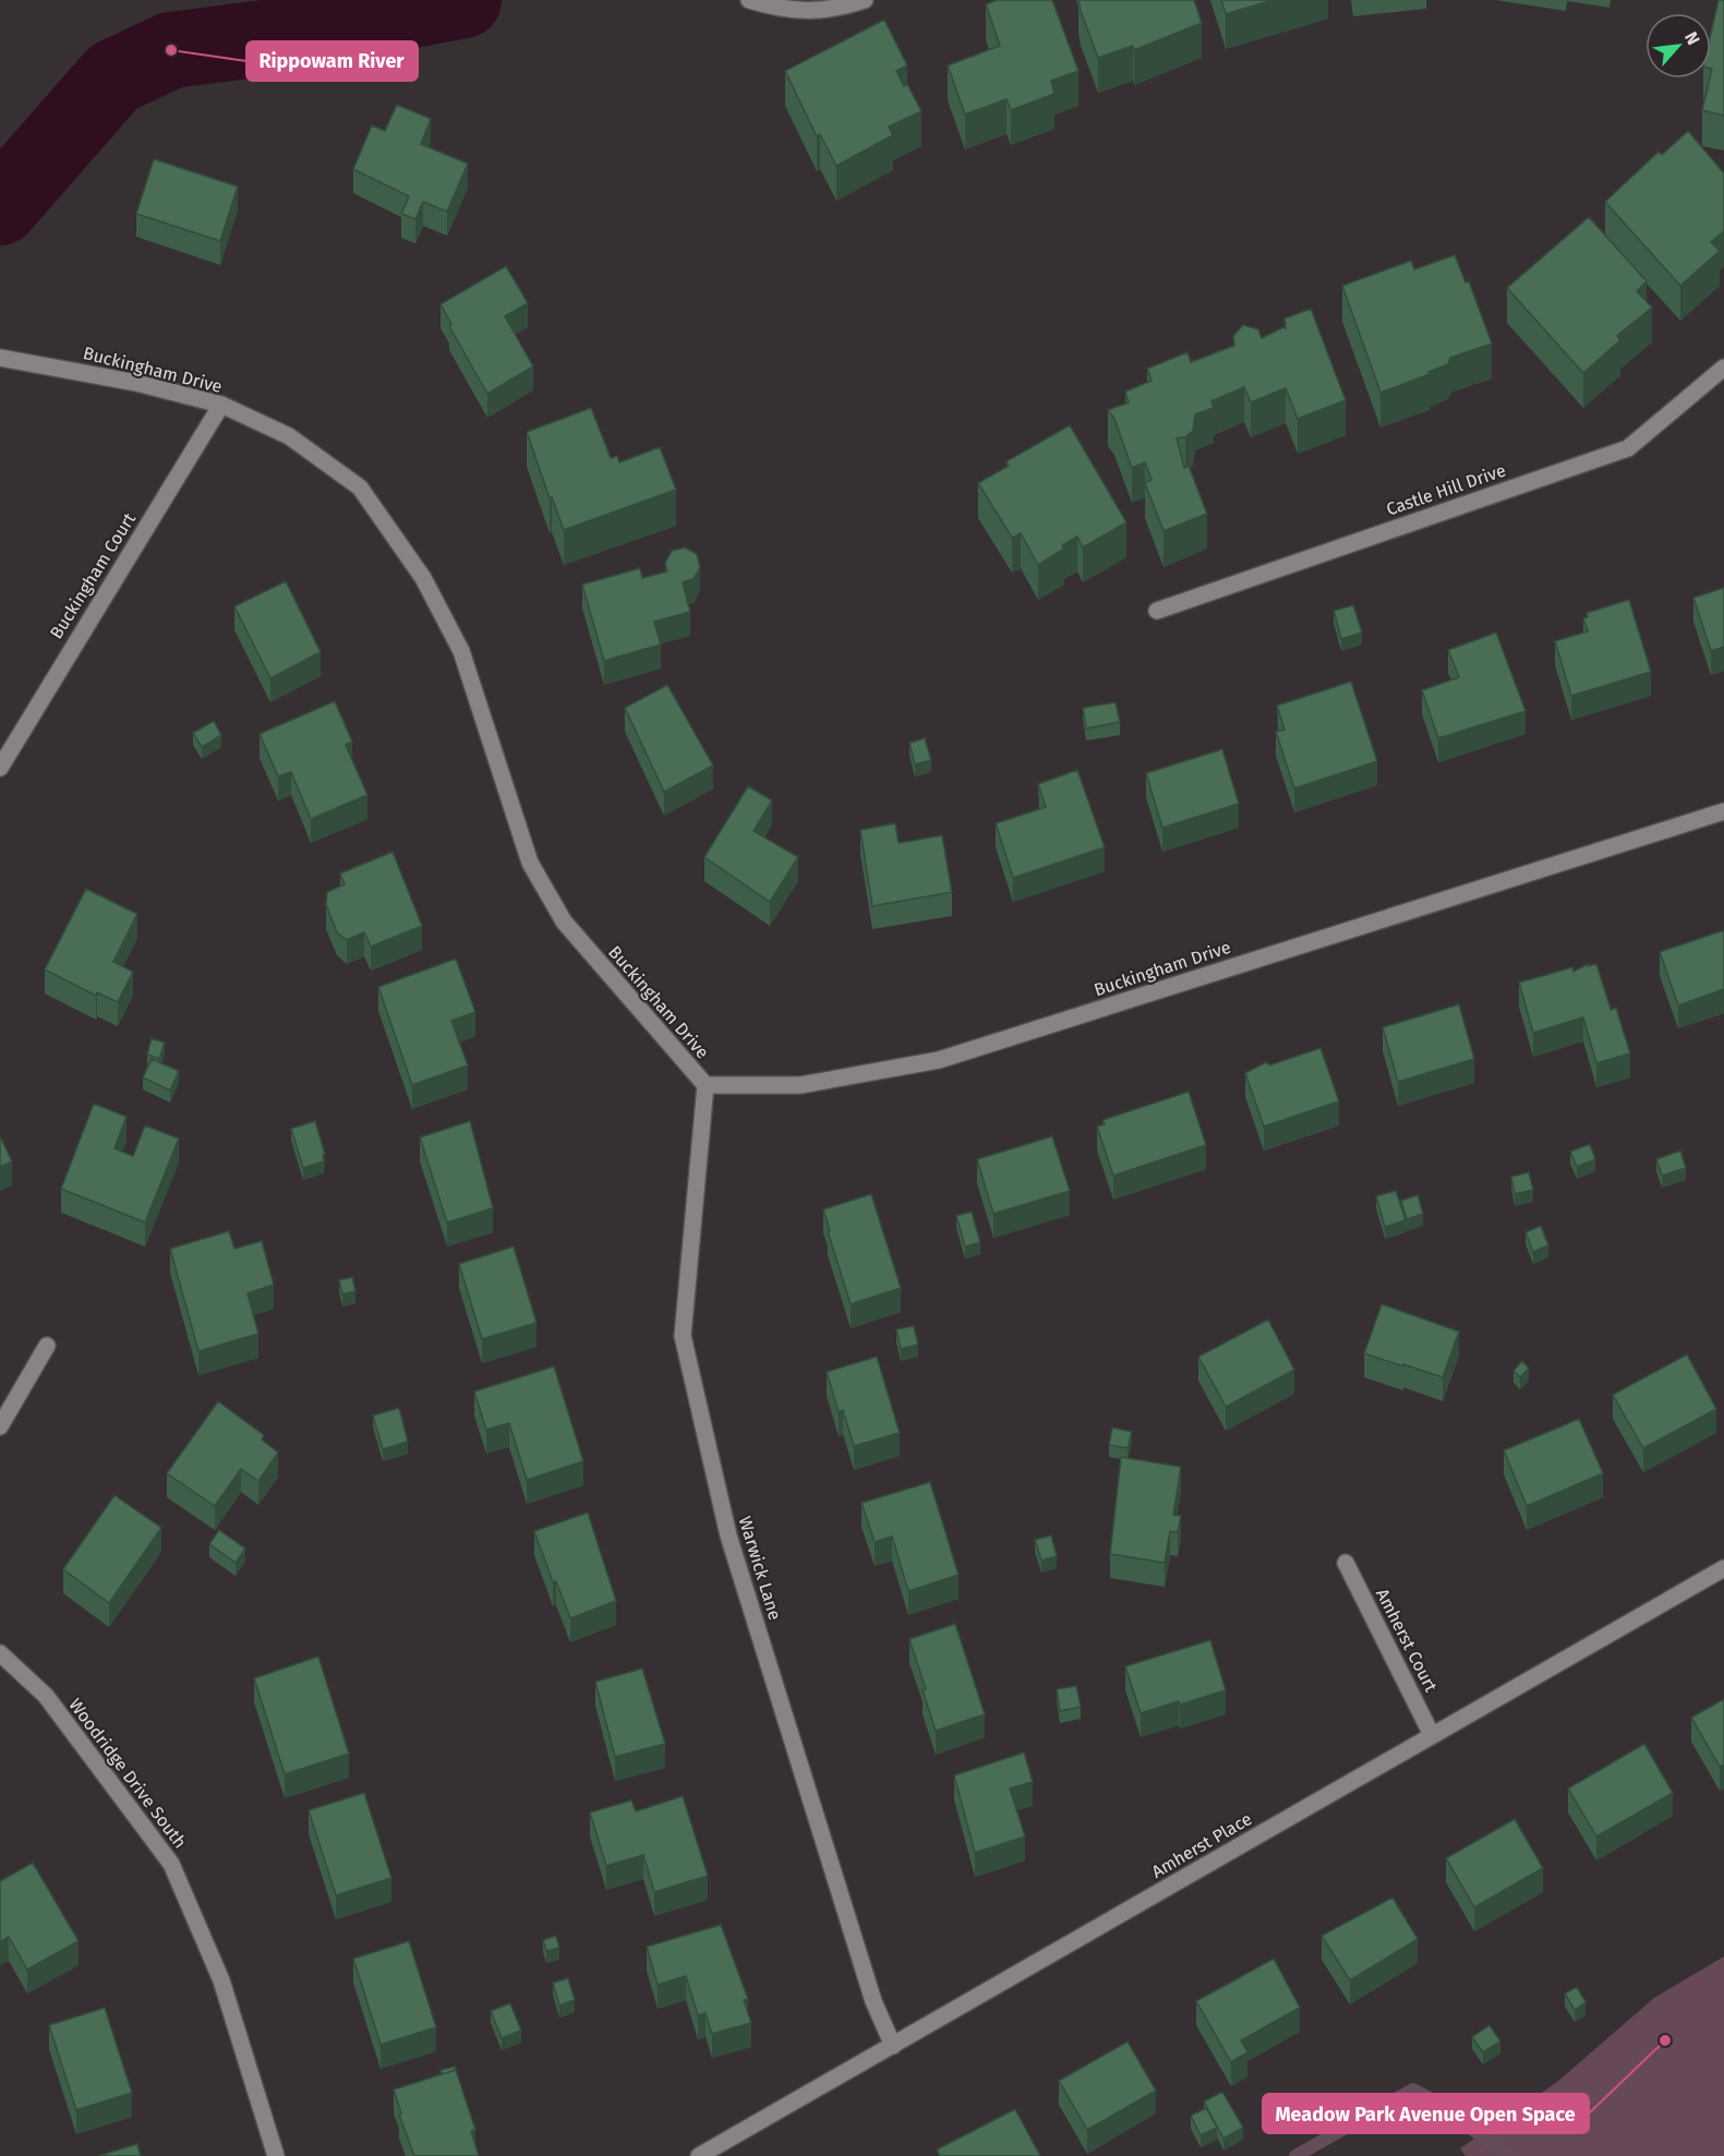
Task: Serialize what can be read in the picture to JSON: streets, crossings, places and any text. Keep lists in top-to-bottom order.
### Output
{
  "streets": {
    "street": [
      "Buckingham Drive",
      "Castle Hill Drive",
      "Buckingham Court",
      "Warwick Lane",
      "Amherst Court",
      "Woodridge Drive South",
      "Amherst Place"
    ]
  },
  "crossings": [
    ["Buckingham Drive", "Buckingham Court"],
    ["Buckingham Drive", "Warwick Lane"],
    ["Warwick Lane", "Amherst Place"],
    ["Amherst Court", "Amherst Place"]
  ],
  "places": ["Rippowam River", "Meadow Park Avenue Open Space"],
  "north": "top right"
}
